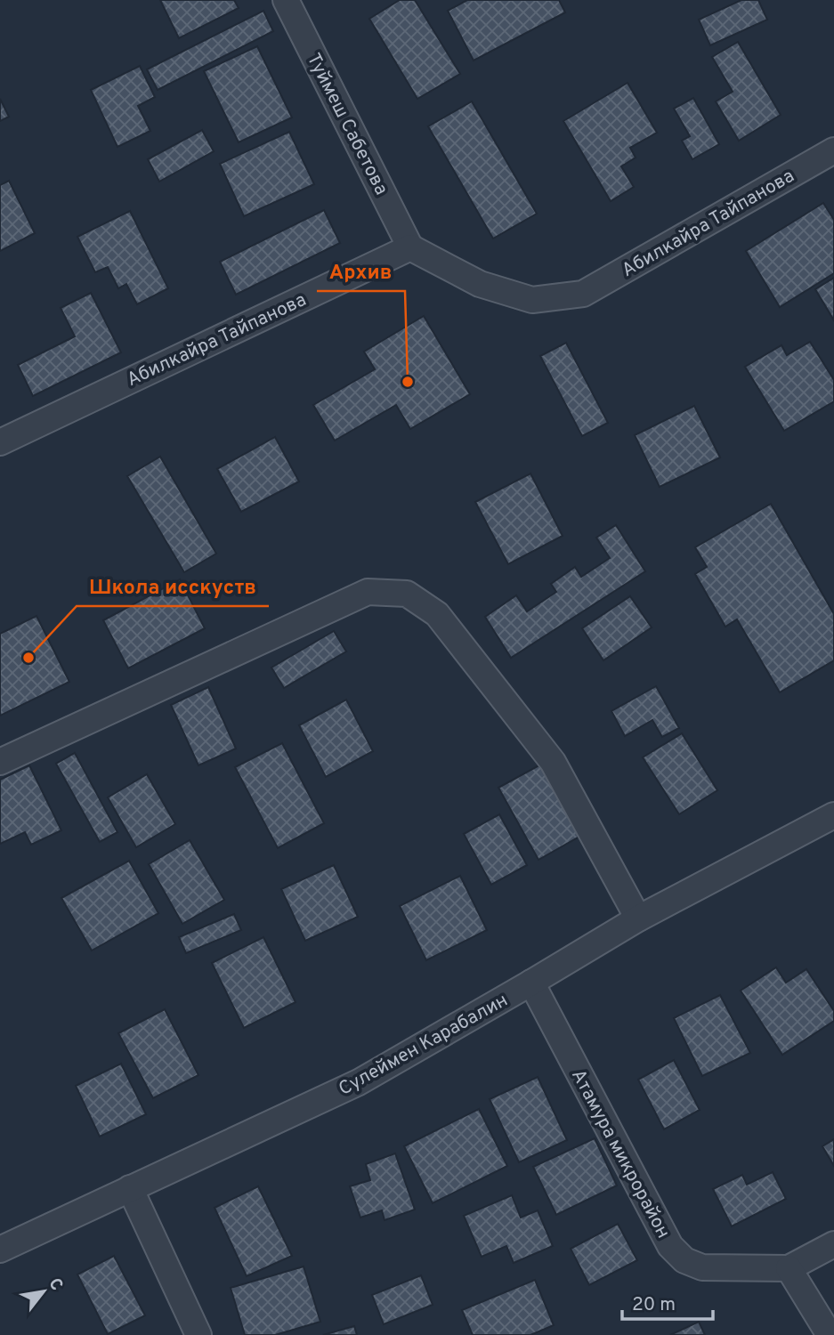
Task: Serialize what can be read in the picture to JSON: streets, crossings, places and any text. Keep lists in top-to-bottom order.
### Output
{
  "streets": {
    "street": [
      "Туймеш Сабетова",
      "Абилкайра Тайпанова",
      "Сулеймен Карабалин",
      "Атамура микрорайон"
    ]
  },
  "crossings": [
    ["Туймеш Сабетова", "Абилкайра Тайпанова"],
    ["Сулеймен Карабалин", "Атамура микрорайон"]
  ],
  "places": ["Архив", "Школа исскуств"],
  "scale_bar": "20 m",
  "north": "top right"
}
